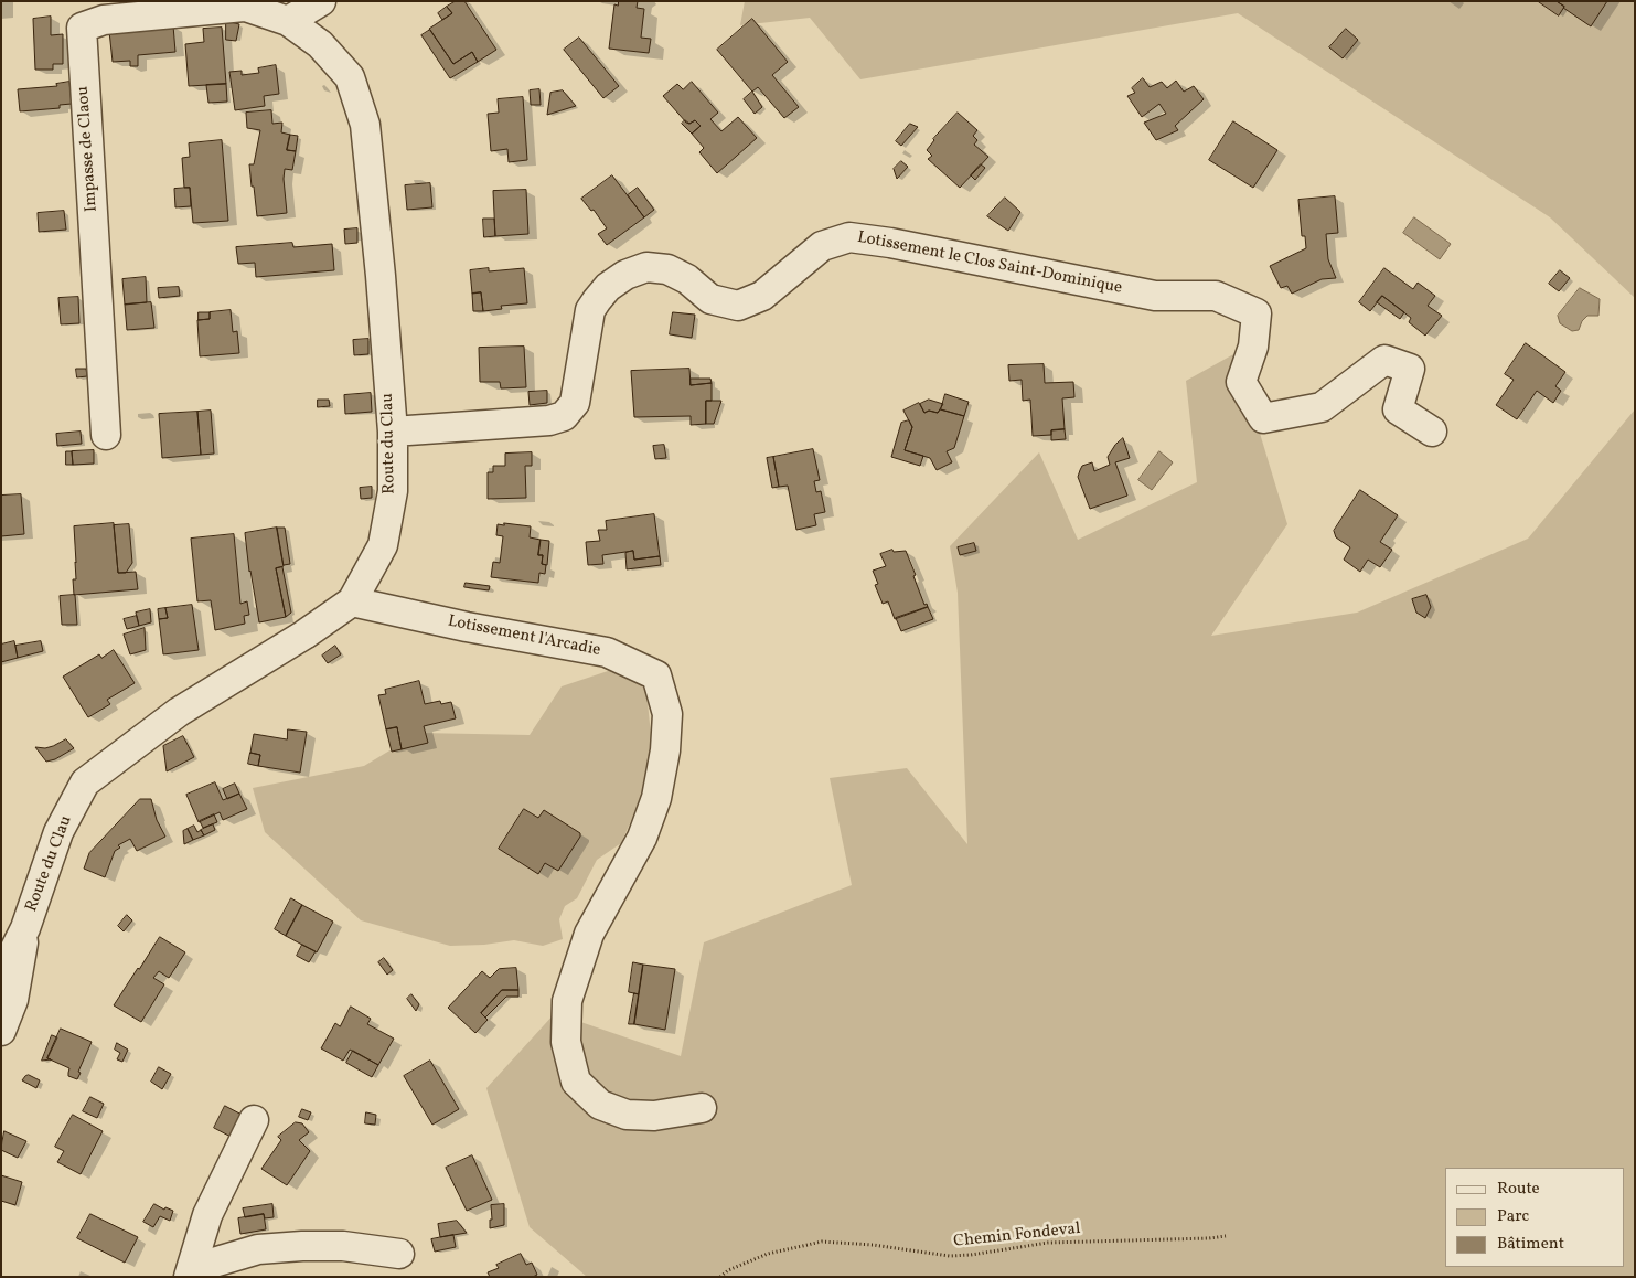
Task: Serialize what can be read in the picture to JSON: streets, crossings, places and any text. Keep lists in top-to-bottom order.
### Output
{
  "streets": {
    "street": [
      "Impasse de Claou",
      "Lotissement le Clos Saint-Dominique",
      "Route du Clau",
      "Lotissement l'Arcadie"
    ],
    "path": ["Chemin Fondeval"]
  },
  "crossings": [
    ["Impasse de Claou", "Route du Clau"],
    ["Lotissement le Clos Saint-Dominique", "Route du Clau"],
    ["Route du Clau", "Lotissement l'Arcadie"]
  ],
  "legend": ["Route", "Parc", "Bâtiment"]
}
